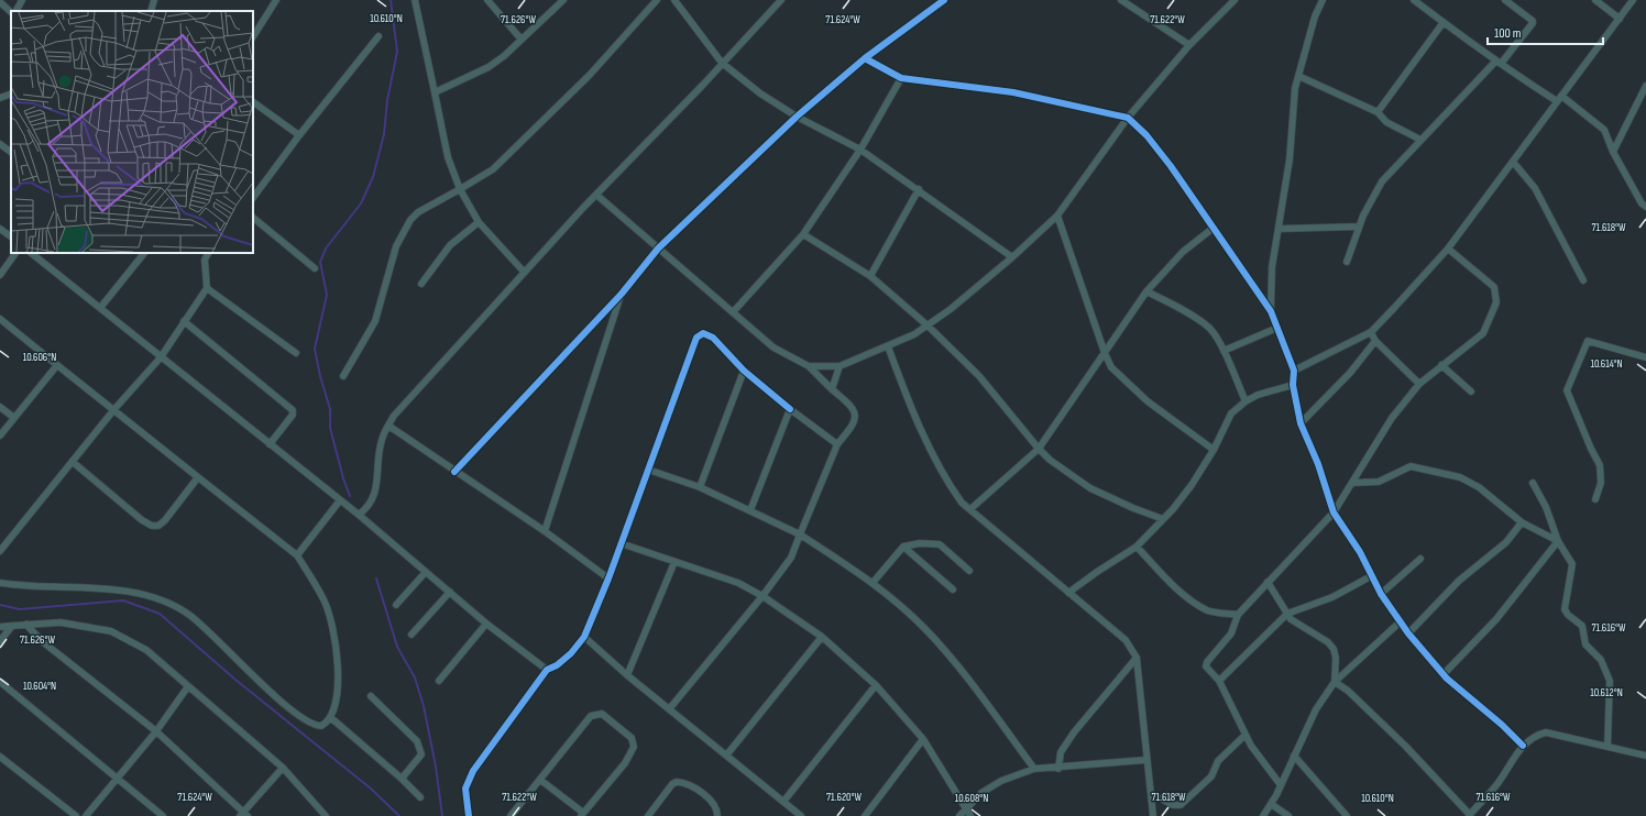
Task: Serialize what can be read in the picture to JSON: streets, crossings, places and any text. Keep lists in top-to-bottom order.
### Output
{
  "scale_bar": "100 m",
  "coordinates": [
    "10.610°N",
    "71.624°W",
    "71.622°W",
    "71.626°W",
    "71.618°W",
    "10.606°N",
    "10.614°N",
    "71.616°W",
    "10.604°N",
    "10.612°N",
    "71.620°W",
    "10.608°N"
  ]
}
